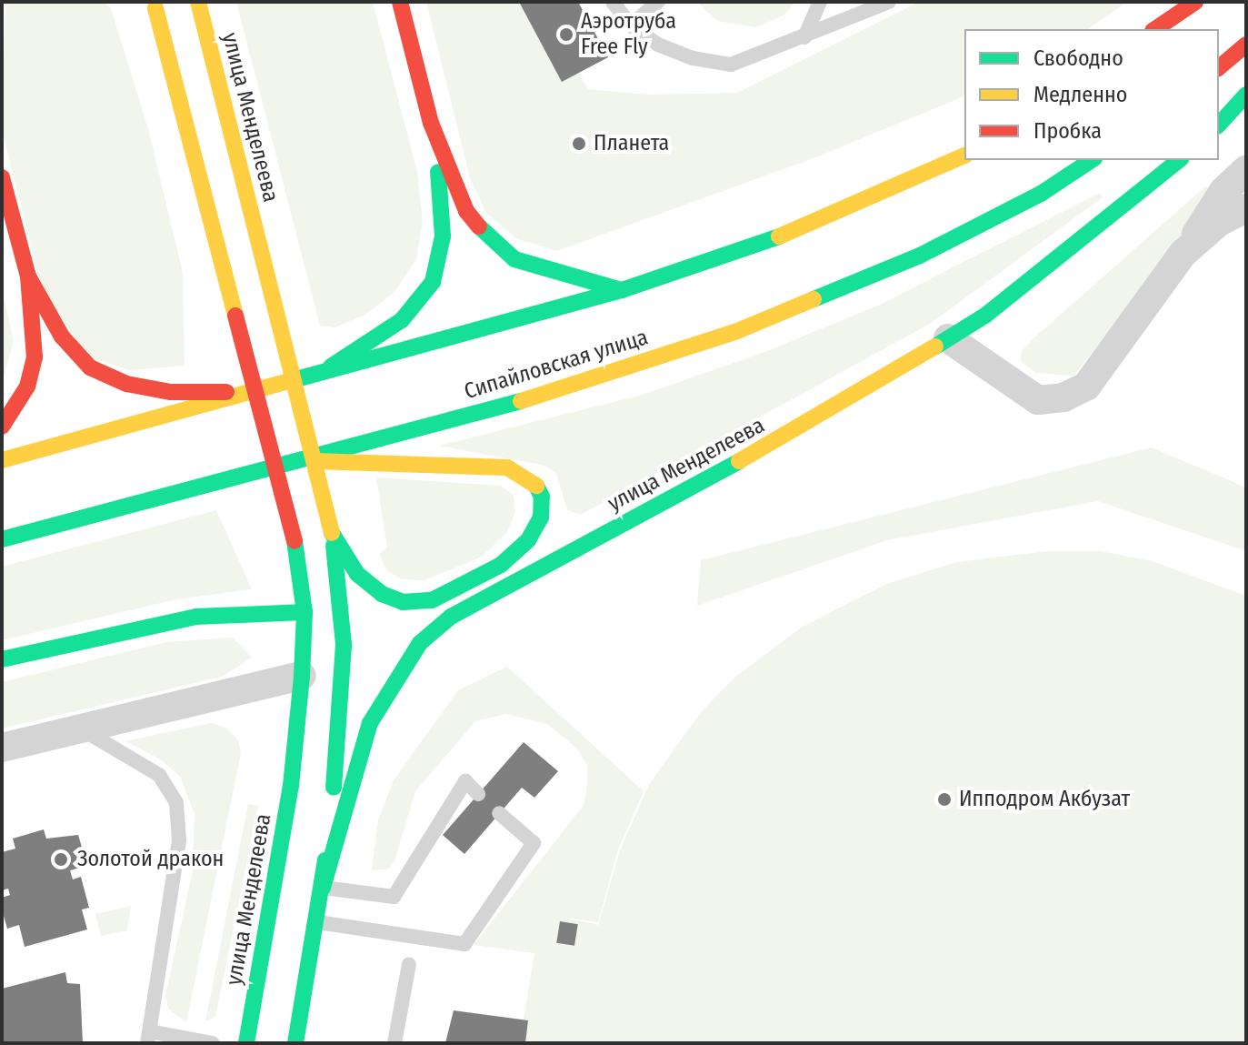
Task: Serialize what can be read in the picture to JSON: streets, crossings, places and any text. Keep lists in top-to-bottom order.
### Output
{
  "streets": {
    "main road": ["улица Менделеева", "Сипайловская улица"]
  },
  "places": [
    "Аэротруба Free Fly",
    "Планета",
    "Ипподром Акбузат",
    "Золотой дракон"
  ],
  "legend": ["Свободно", "Медленно", "Пробка"]
}
